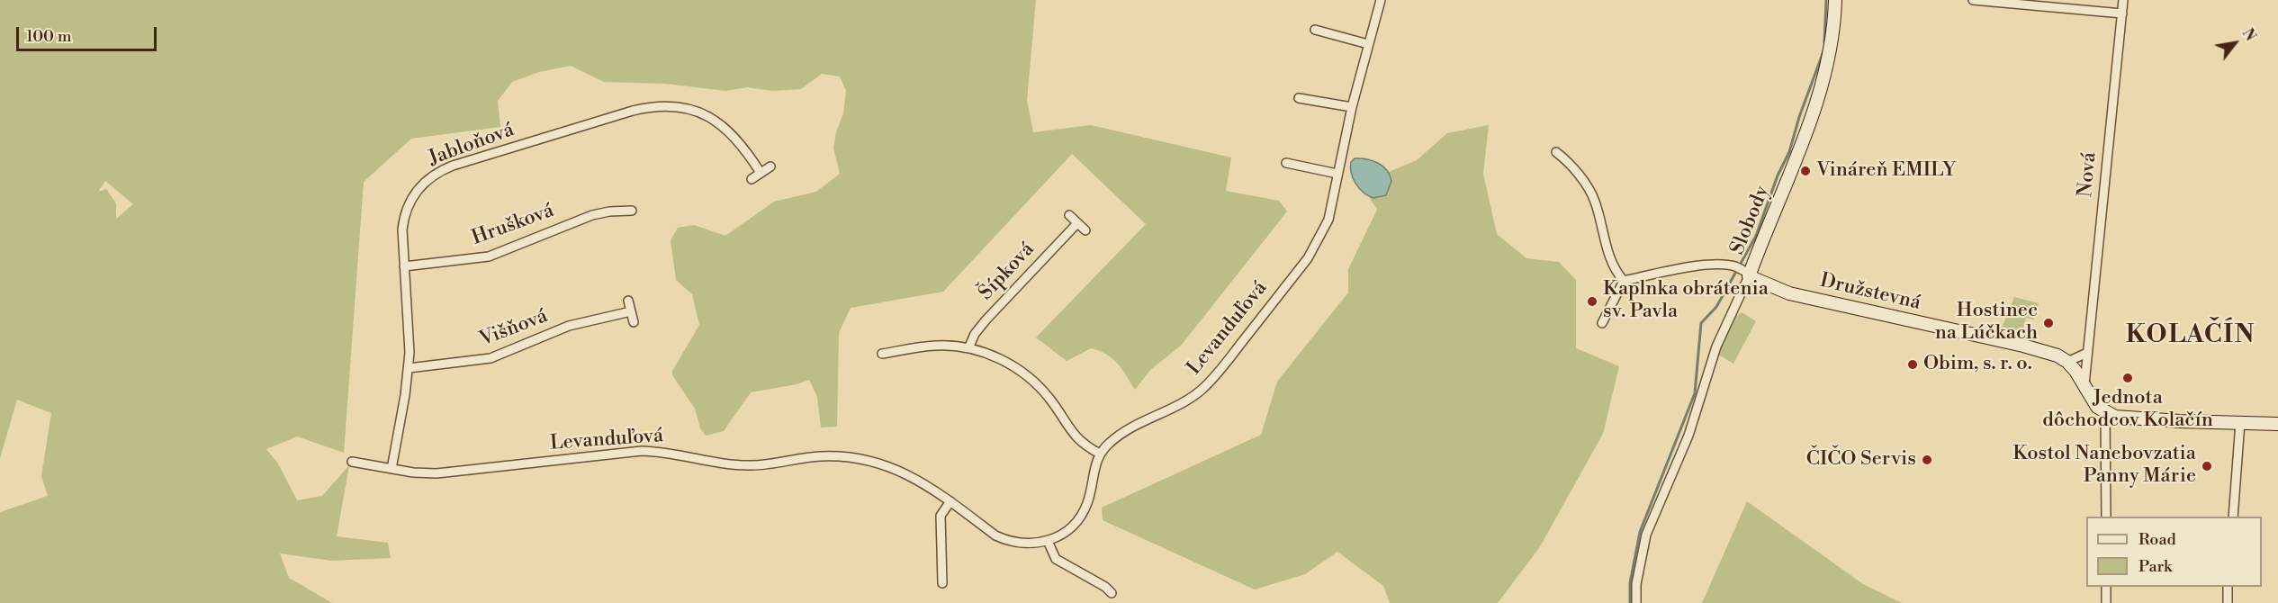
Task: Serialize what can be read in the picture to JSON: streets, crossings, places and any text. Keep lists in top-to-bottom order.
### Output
{
  "streets": {
    "street": [
      "Jabloňová",
      "Nová",
      "Slobody",
      "Hrušková",
      "Šípková",
      "Družstevná",
      "Višňová",
      "Levanduľová"
    ]
  },
  "crossings": [
    ["Jabloňová", "Hrušková"],
    ["Jabloňová", "Višňová"],
    ["Jabloňová", "Levanduľová"],
    ["Slobody", "Družstevná"]
  ],
  "districts": ["KOLAČÍN"],
  "places": [
    "Vináreň EMILY",
    "Kaplnka obrátenia sv. Pavla",
    "Hostinec na Lúčkach",
    "Obim, s. r. o.",
    "Jednota dôchodcov Kolačín",
    "ČIČO Servis",
    "Kostol Nanebovzatia Panny Márie"
  ],
  "legend": ["Road", "Park"],
  "scale_bar": "100 m",
  "north": "top right"
}
